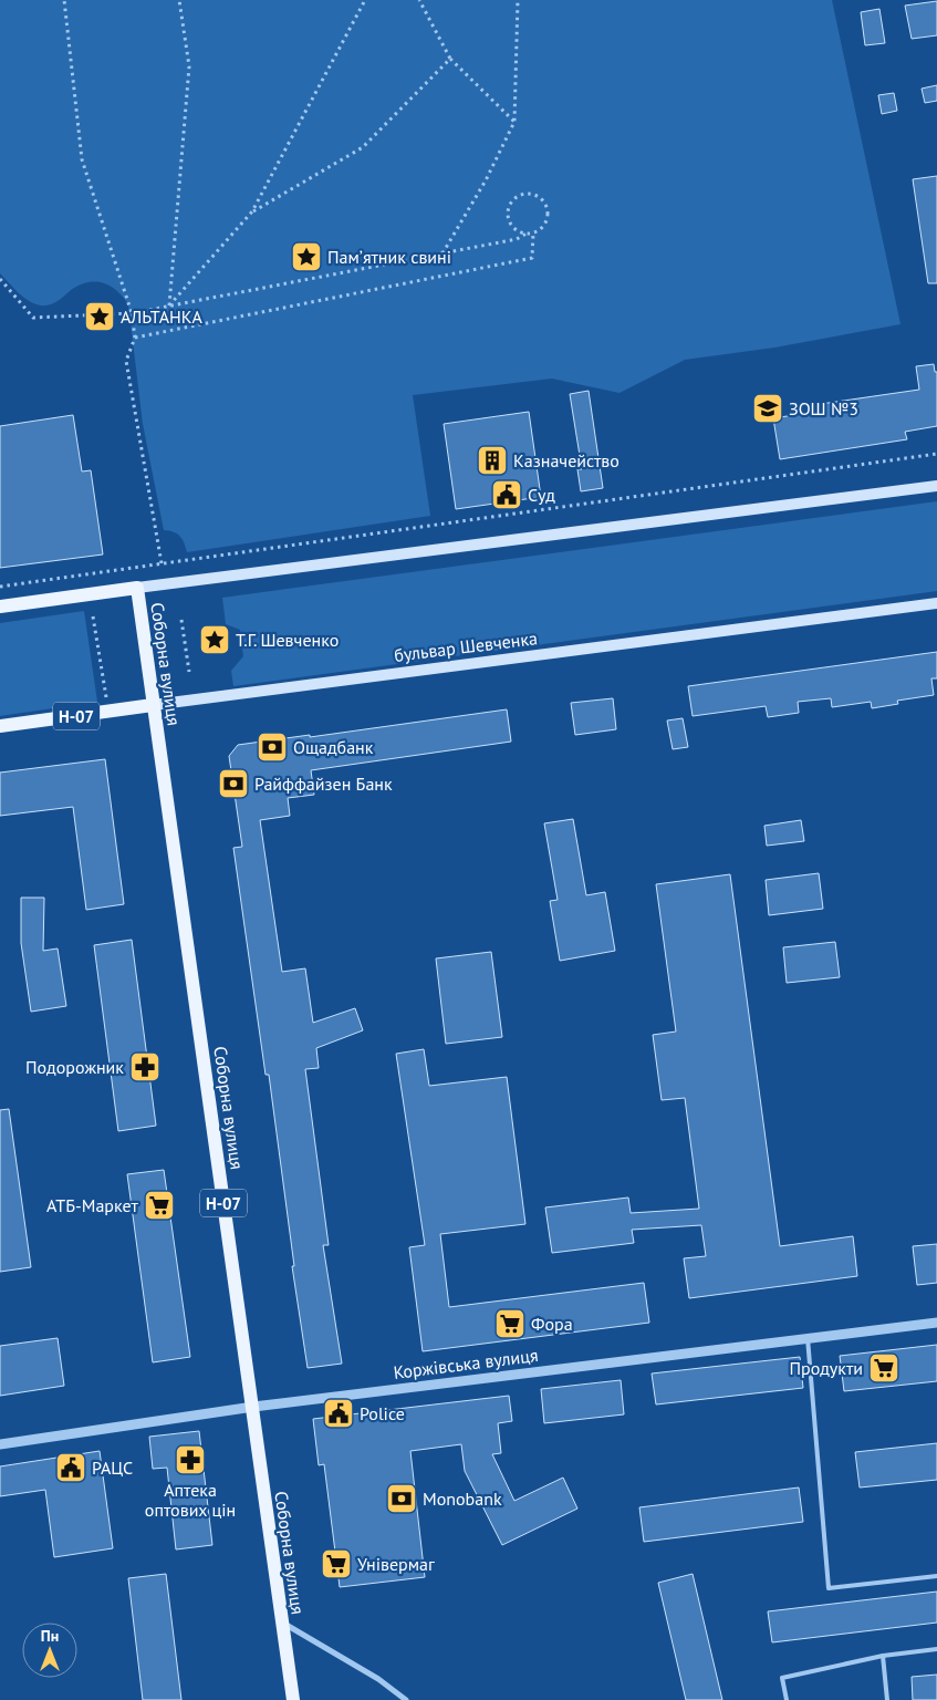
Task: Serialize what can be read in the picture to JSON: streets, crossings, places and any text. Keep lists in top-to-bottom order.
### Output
{
  "streets": {
    "main road": ["бульвар Шевченка", "Соборна вулиця", "Н-07"],
    "street": ["Коржівська вулиця"]
  },
  "crossings": [
    ["бульвар Шевченка", "Соборна вулиця"],
    ["Соборна вулиця", "Коржівська вулиця"]
  ],
  "places": {
    "place": ["Памʼятник свині", "АЛЬТАНКА", "Т.Г. Шевченко"],
    "school or university": ["ЗОШ №3"],
    "building": ["Казначейство"],
    "public building": ["Суд", "Police", "РАЦС"],
    "bank": ["Ощадбанк", "Райффайзен Банк", "Monobank"],
    "pharmacy": ["Подорожник", "Аптека оптових цін"],
    "supermarket": [
      "АТБ-Маркет",
      "Фора",
      "Продукти",
      "Універмаг"
    ]
  },
  "north": "top"
}
